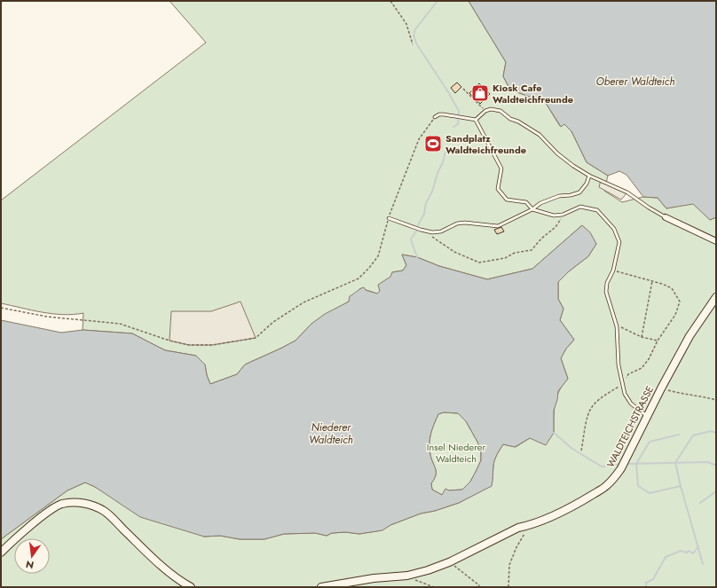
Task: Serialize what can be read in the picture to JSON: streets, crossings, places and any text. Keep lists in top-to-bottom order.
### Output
{
  "streets": {
    "street": ["WALDTEICHSTRASSE"]
  },
  "water": ["Oberer Waldteich", "Niederer Waldteich"],
  "parks": ["Insel Niederer Waldteich"],
  "places": {
    "shop": ["Kiosk Cafe Waldteichfreunde"],
    "sports": ["Sandplatz Waldteichfreunde"]
  },
  "north": "bottom"
}
